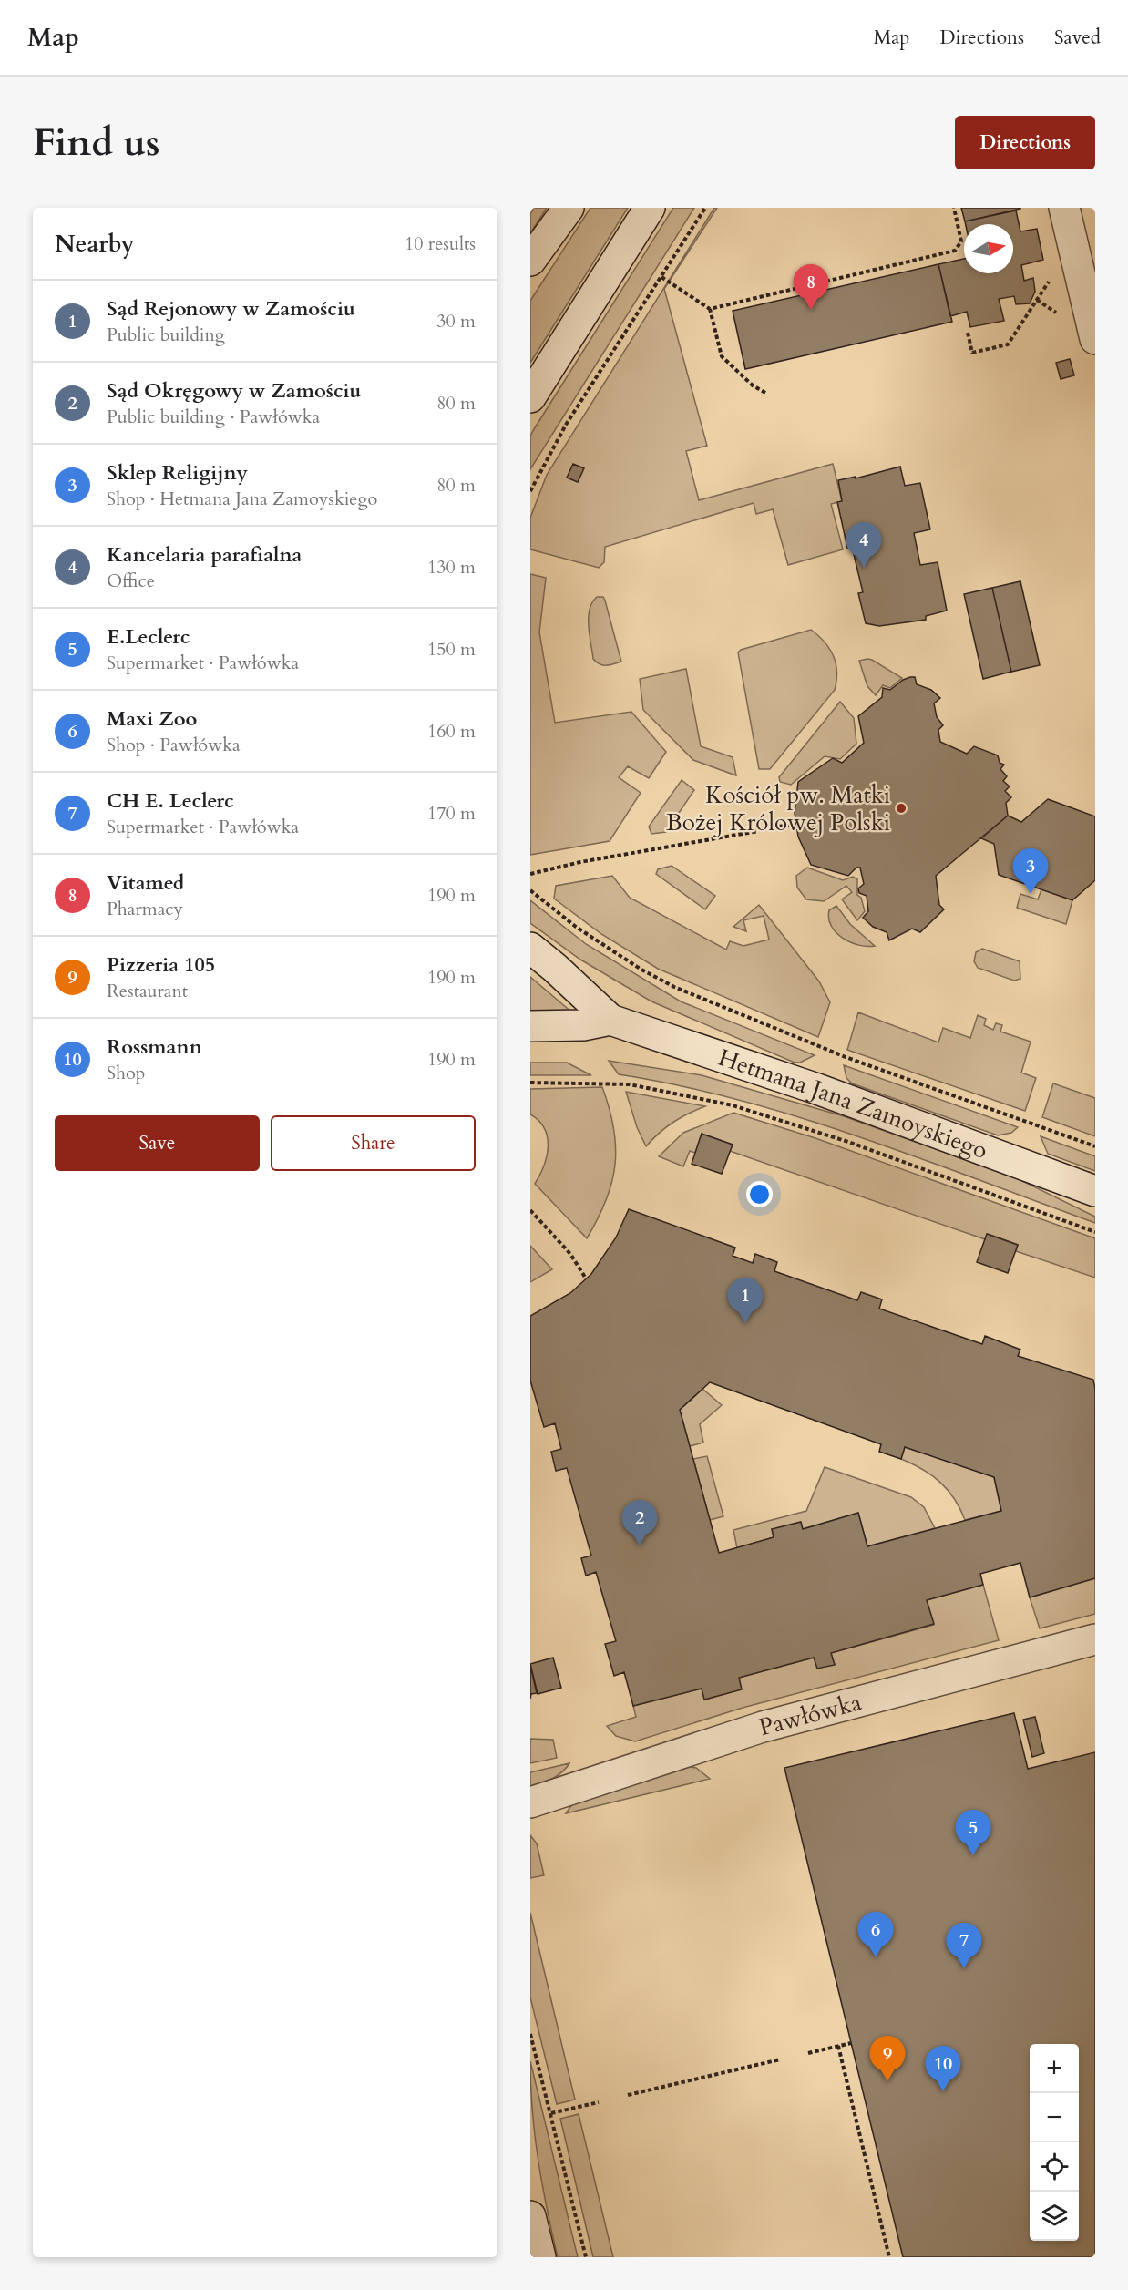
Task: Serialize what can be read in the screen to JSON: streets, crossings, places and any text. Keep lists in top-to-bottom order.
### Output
{
  "streets": {
    "street": ["Hetmana Jana Zamoyskiego", "Pawłówka"]
  },
  "places": ["Kościół pw. Matki Bożej Królowej Polski"],
  "north": "right",
  "page": {
    "header": "Map",
    "nav": ["Map", "Directions", "Saved"],
    "buttons": [
      "Directions",
      ["Save", "Share"]
    ],
    "title": "Find us",
    "heading": ["Nearby", "10 results"],
    "pins": [
      "8",
      "4",
      "3",
      "1",
      "2",
      "5",
      "6",
      "7",
      "9",
      "10"
    ],
    "list": [
      {
        "mark": "1",
        "name": "Sąd Rejonowy w Zamościu",
        "note": "Public building",
        "value": "30 m"
      },
      {
        "mark": "2",
        "name": "Sąd Okręgowy w Zamościu",
        "note": "Public building · Pawłówka",
        "value": "80 m"
      },
      {
        "mark": "3",
        "name": "Sklep Religijny",
        "note": "Shop · Hetmana Jana Zamoyskiego",
        "value": "80 m"
      },
      {
        "mark": "4",
        "name": "Kancelaria parafialna",
        "note": "Office",
        "value": "130 m"
      },
      {
        "mark": "5",
        "name": "E.Leclerc",
        "note": "Supermarket · Pawłówka",
        "value": "150 m"
      },
      {
        "mark": "6",
        "name": "Maxi Zoo",
        "note": "Shop · Pawłówka",
        "value": "160 m"
      },
      {
        "mark": "7",
        "name": "CH E. Leclerc",
        "note": "Supermarket · Pawłówka",
        "value": "170 m"
      },
      {
        "mark": "8",
        "name": "Vitamed",
        "note": "Pharmacy",
        "value": "190 m"
      },
      {
        "mark": "9",
        "name": "Pizzeria 105",
        "note": "Restaurant",
        "value": "190 m"
      },
      {
        "mark": "10",
        "name": "Rossmann",
        "note": "Shop",
        "value": "190 m"
      }
    ],
    "map_buttons": ["+", "−"]
  }
}
